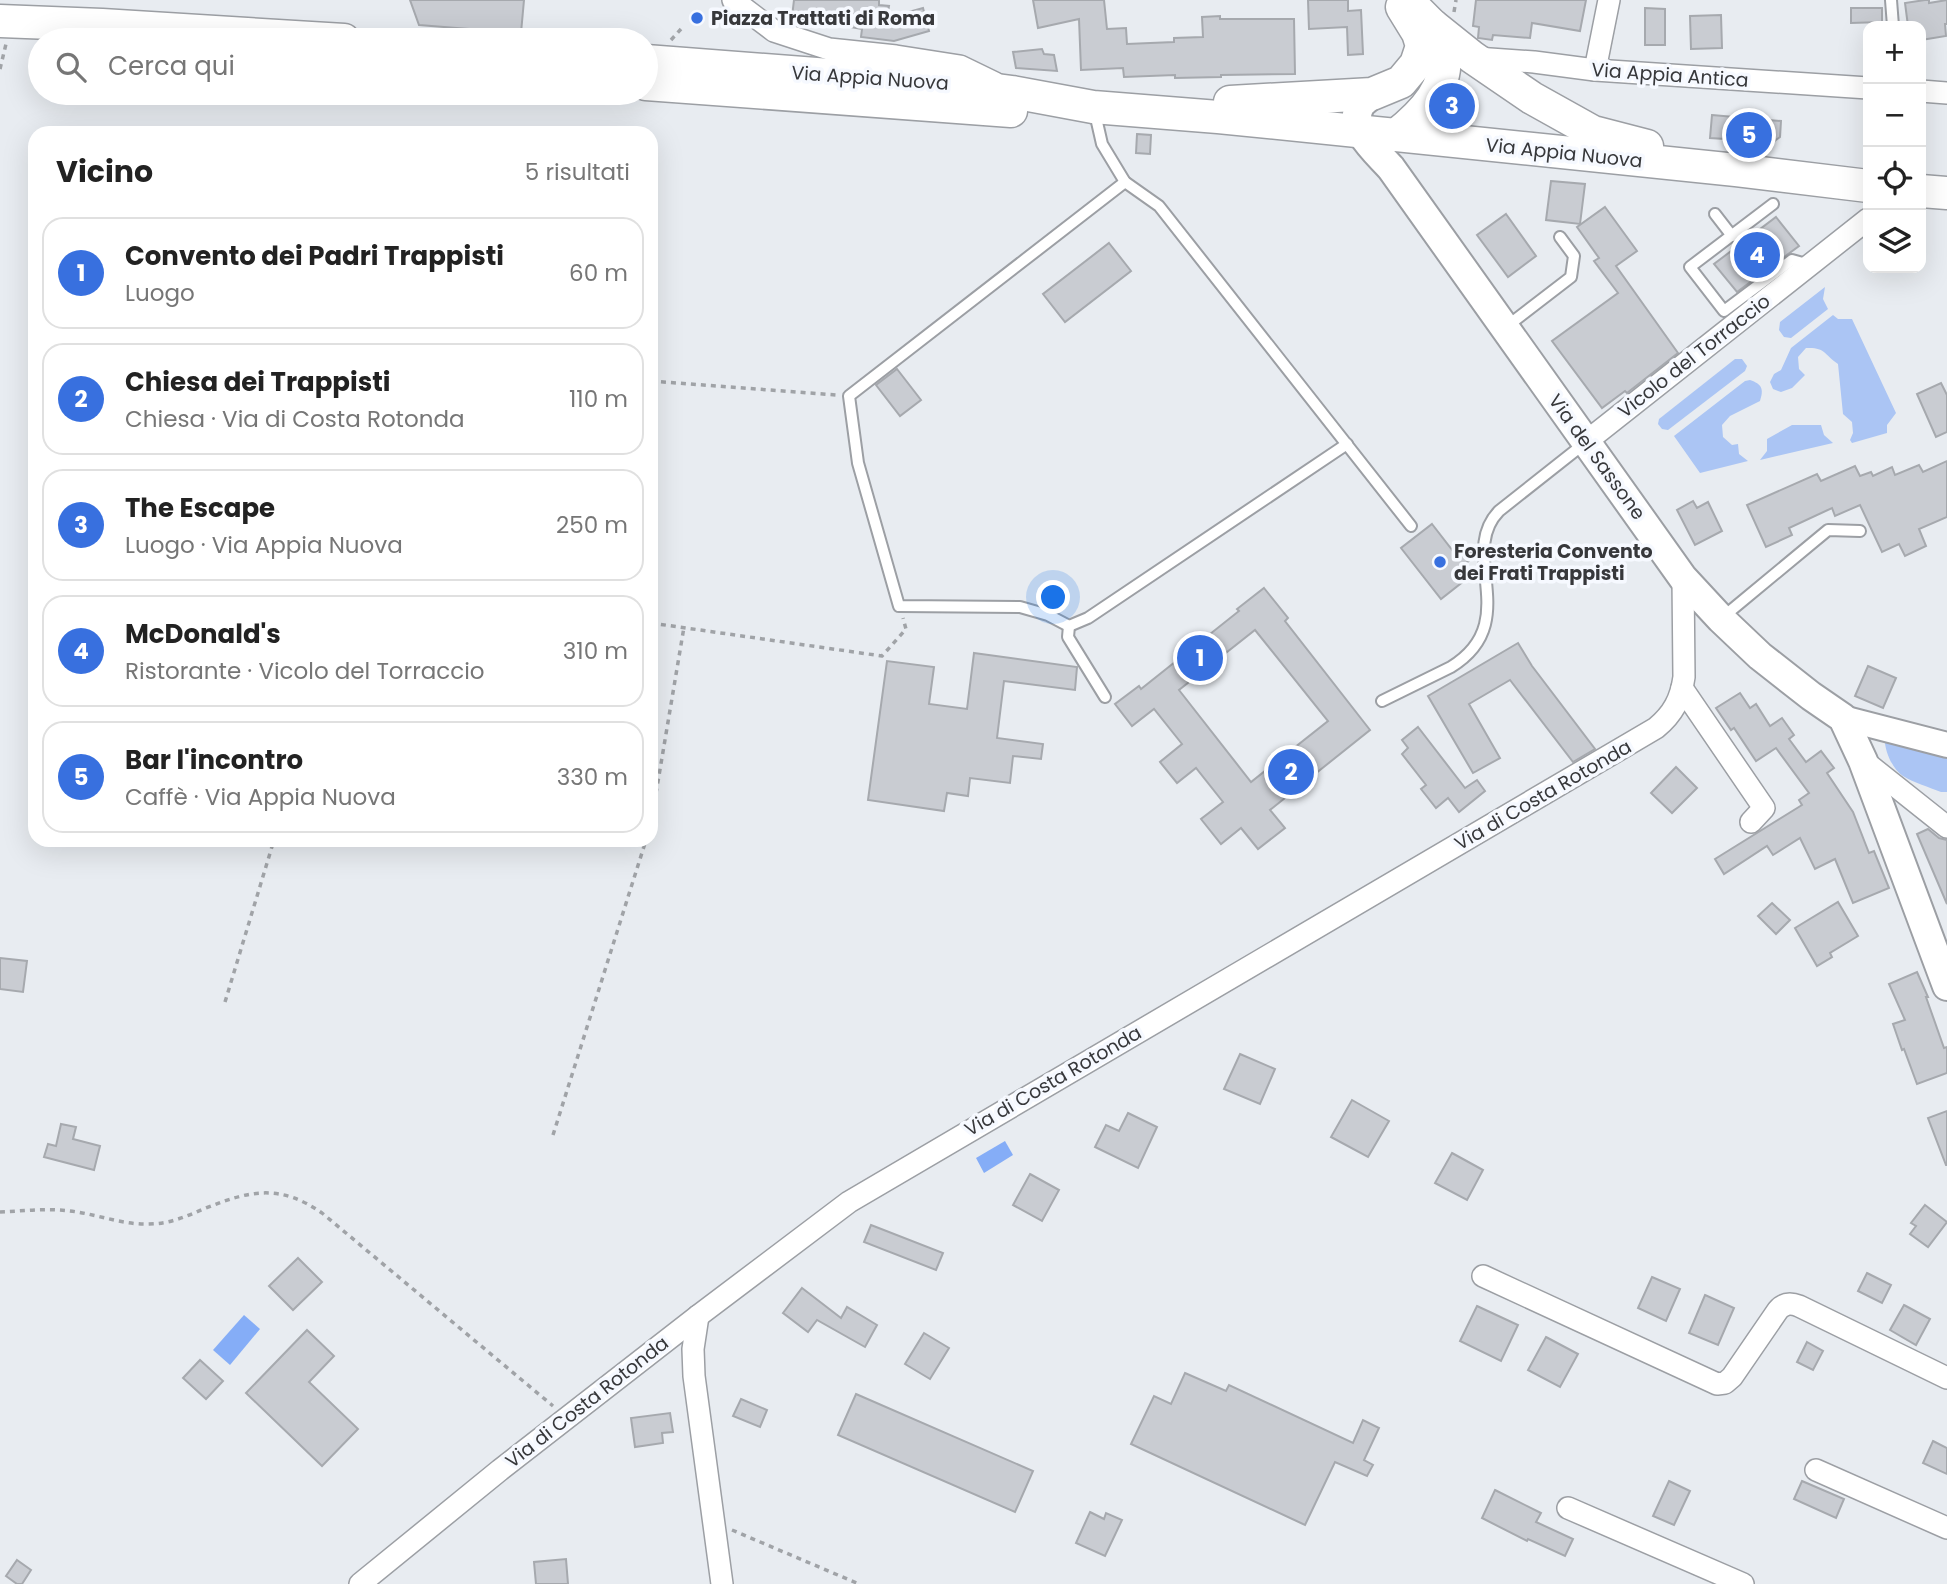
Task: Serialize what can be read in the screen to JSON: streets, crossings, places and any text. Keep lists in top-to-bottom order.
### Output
{
  "streets": {
    "main road": ["Via Appia Nuova", "Via del Sassone"],
    "street": ["Via Appia Antica", "Vicolo del Torraccio", "Via di Costa Rotonda"]
  },
  "crossings": [
    ["Via Appia Nuova", "Via del Sassone"],
    ["Vicolo del Torraccio", "Via del Sassone"],
    ["Via del Sassone", "Via di Costa Rotonda"]
  ],
  "places": ["Piazza Trattati di Roma", "Foresteria Convento dei Frati Trappisti"],
  "page": {
    "map_buttons": ["+", "−"],
    "search": "Cerca qui",
    "pins": [
      "3",
      "5",
      "4",
      "1",
      "2"
    ],
    "heading": ["Vicino", "5 risultati"],
    "list": [
      {
        "mark": "1",
        "name": "Convento dei Padri Trappisti",
        "note": "Luogo",
        "value": "60 m"
      },
      {
        "mark": "2",
        "name": "Chiesa dei Trappisti",
        "note": "Chiesa · Via di Costa Rotonda",
        "value": "110 m"
      },
      {
        "mark": "3",
        "name": "The Escape",
        "note": "Luogo · Via Appia Nuova",
        "value": "250 m"
      },
      {
        "mark": "4",
        "name": "McDonald's",
        "note": "Ristorante · Vicolo del Torraccio",
        "value": "310 m"
      },
      {
        "mark": "5",
        "name": "Bar l'incontro",
        "note": "Caffè · Via Appia Nuova",
        "value": "330 m"
      }
    ]
  }
}
